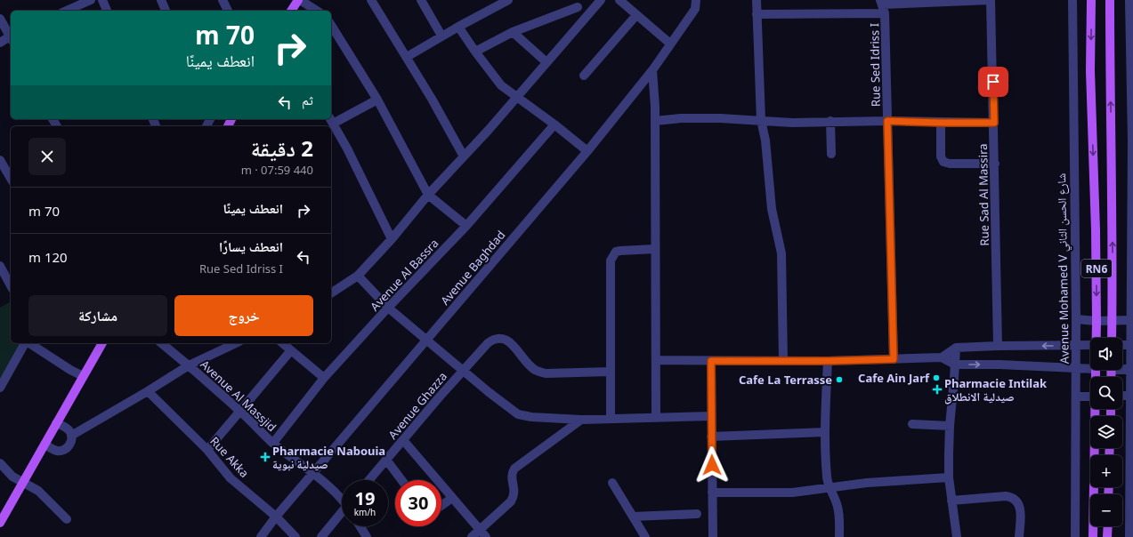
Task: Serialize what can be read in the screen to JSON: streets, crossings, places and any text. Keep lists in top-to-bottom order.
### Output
{
  "streets": {
    "main road": ["RN6"],
    "street": [
      "Rue Sed Idriss I",
      "Rue Sad Al Massira",
      "Avenue Baghdad",
      "Avenue Mohamed V شارع الحسن الثاني",
      "Avenue Al Bassra",
      "Avenue Al Massjid",
      "Avenue Ghazza",
      "Rue Akka"
    ]
  },
  "crossings": [
    ["Avenue Baghdad", "Avenue Al Massjid"],
    ["Avenue Baghdad", "Rue Akka"],
    ["Avenue Al Bassra", "Avenue Al Massjid"]
  ],
  "places": {
    "other": ["Cafe Ain Jarf", "Cafe La Terrasse"],
    "health": ["Pharmacie Intilak صيدلية الانطلاق", "Pharmacie Nabouia صيدلية نبوية"]
  },
  "page": {
    "turn": ["70 m", "انعطف يمينًا"],
    "then": "ثم",
    "heading": ["2 دقيقة", "440 m · 07:59"],
    "list": [
      {
        "name": "انعطف يمينًا",
        "value": "70 m"
      },
      {
        "name": "انعطف يسارًا",
        "note": "Rue Sed Idriss I",
        "value": "120 m"
      }
    ],
    "buttons": ["خروج", "مشاركة"],
    "map_buttons": ["+", "−"],
    "speed": "19 km/h",
    "limit": "30"
  }
}
